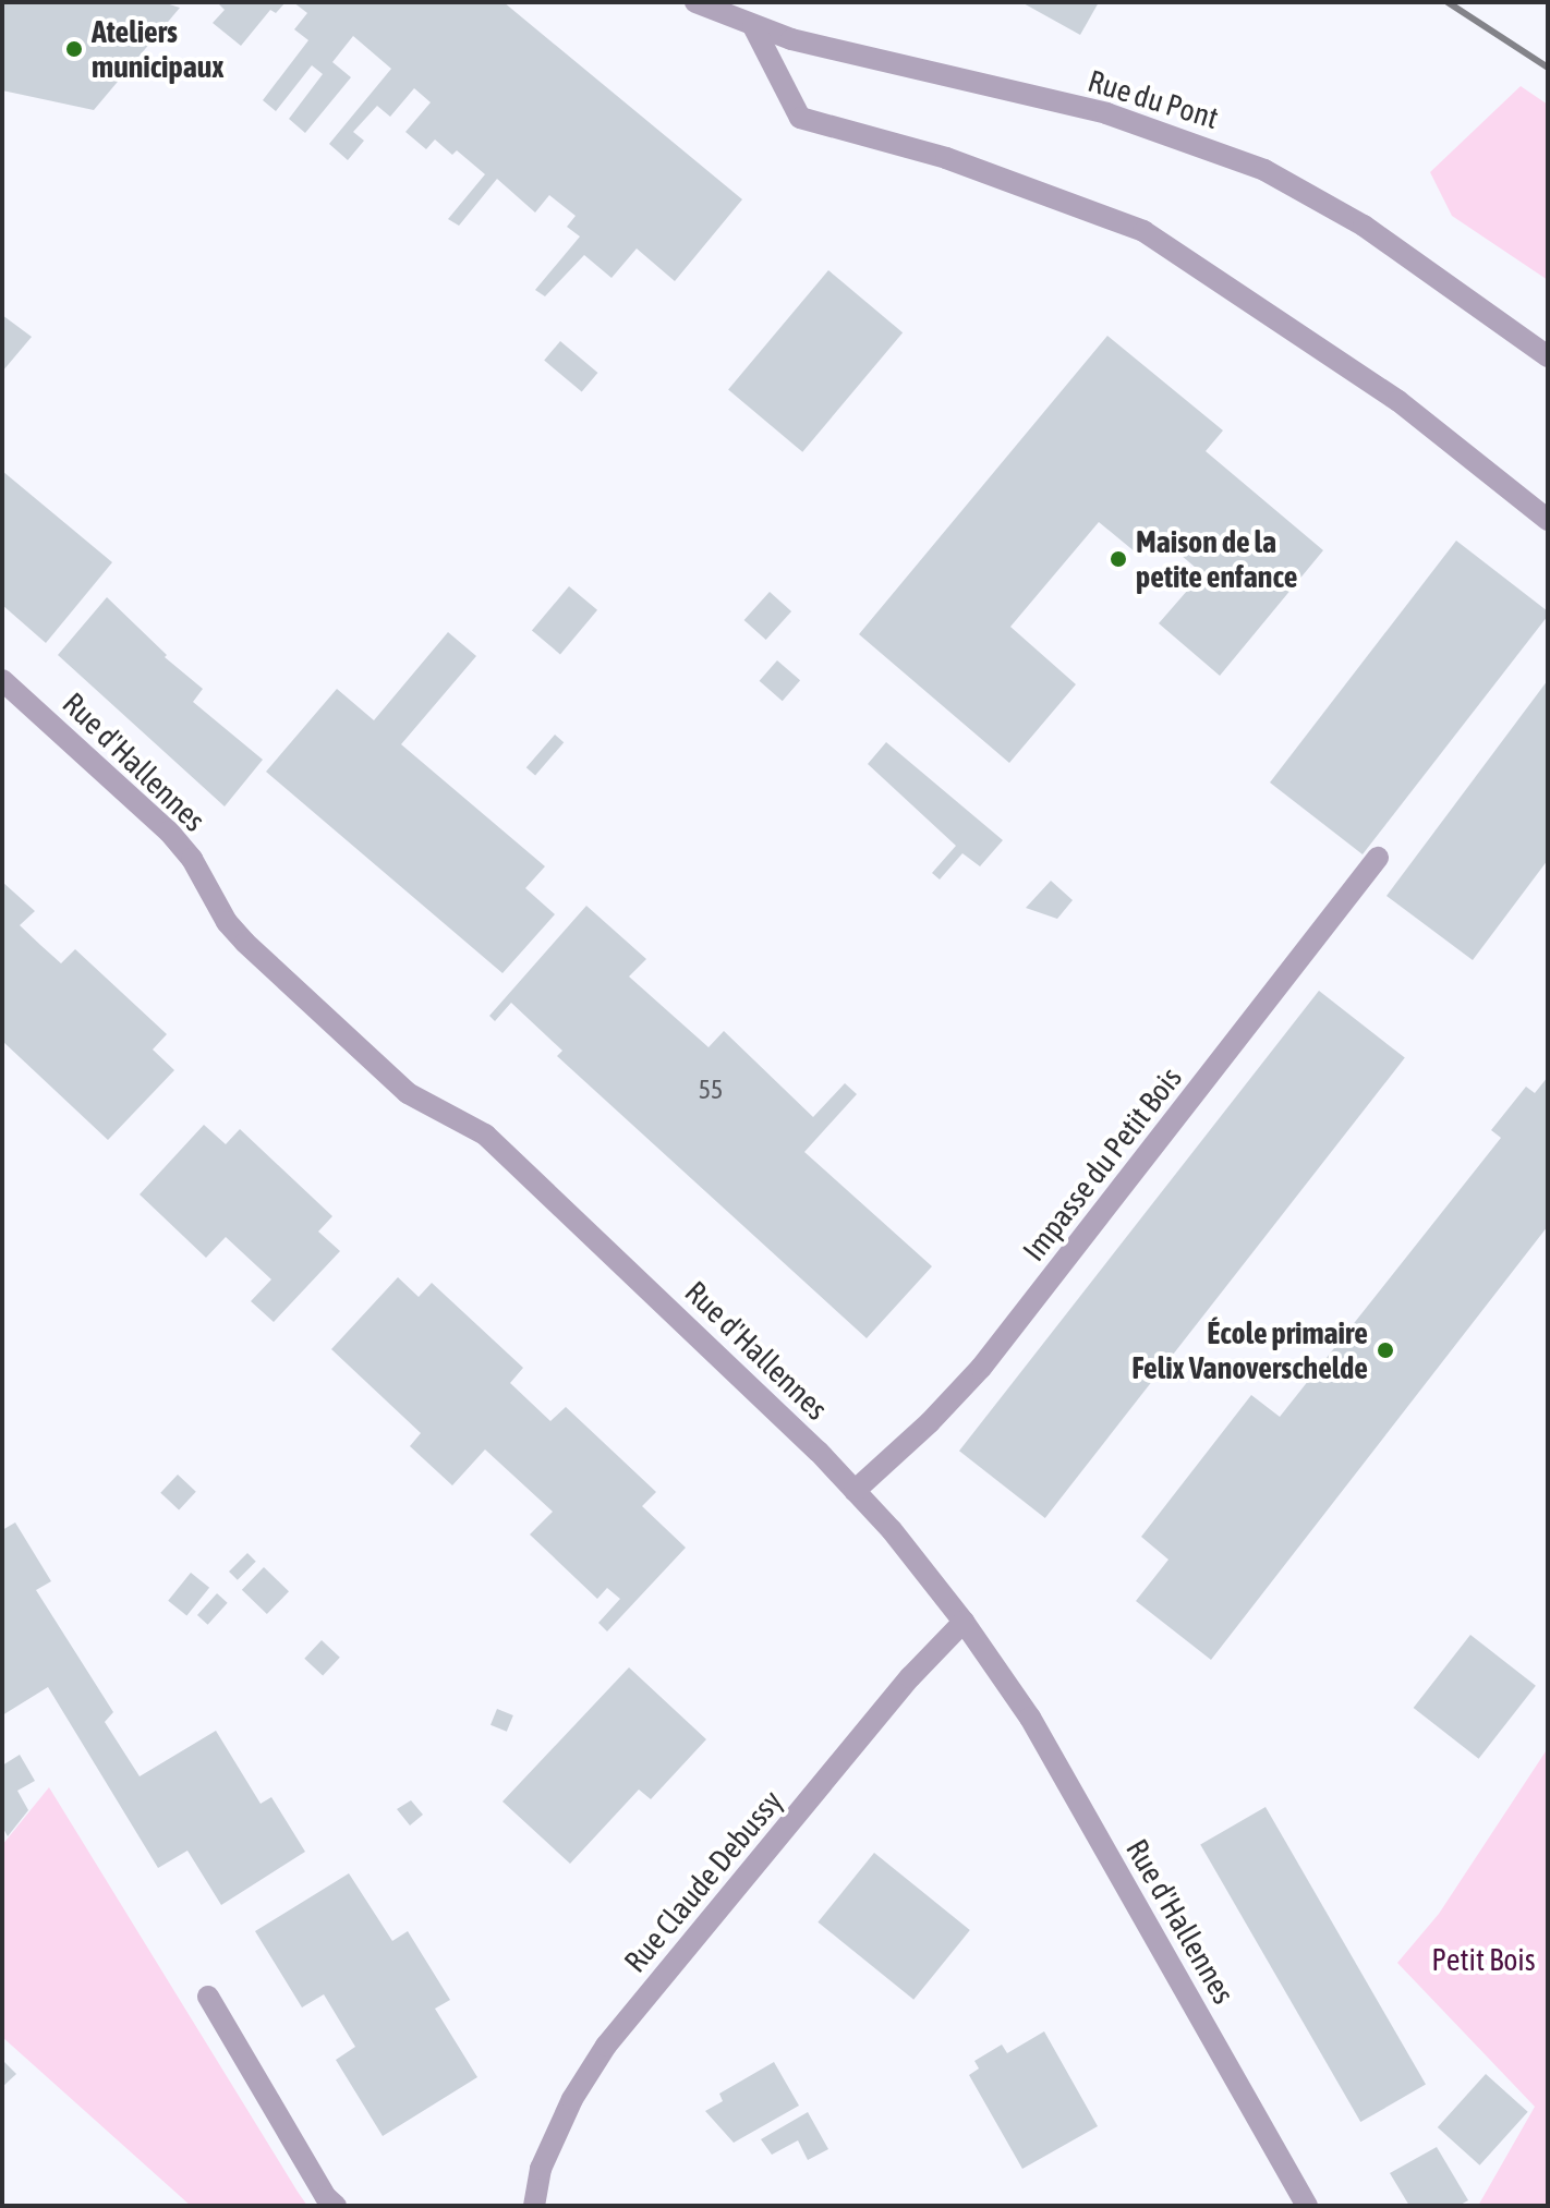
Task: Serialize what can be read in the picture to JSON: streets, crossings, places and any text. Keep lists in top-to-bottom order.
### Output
{
  "streets": {
    "street": [
      "Rue du Pont",
      "Rue d'Hallennes",
      "Impasse du Petit Bois",
      "Rue Claude Debussy"
    ]
  },
  "crossings": [
    ["Rue d'Hallennes", "Impasse du Petit Bois"],
    ["Rue d'Hallennes", "Rue Claude Debussy"]
  ],
  "parks": ["Petit Bois"],
  "places": ["Ateliers municipaux", "Maison de la petite enfance", "École primaire Felix Vanoverschelde"],
  "house_numbers": ["55"]
}
